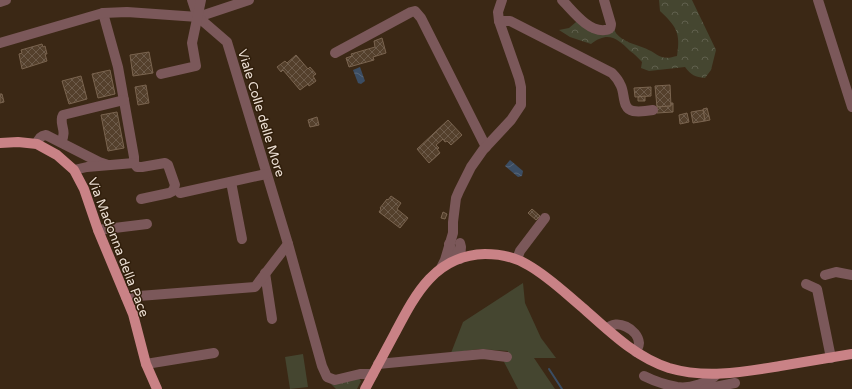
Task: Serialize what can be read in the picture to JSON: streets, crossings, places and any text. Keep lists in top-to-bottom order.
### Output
{
  "streets": {
    "main road": ["Via Madonna della Pace"],
    "street": ["Viale Colle delle More"]
  }
}
